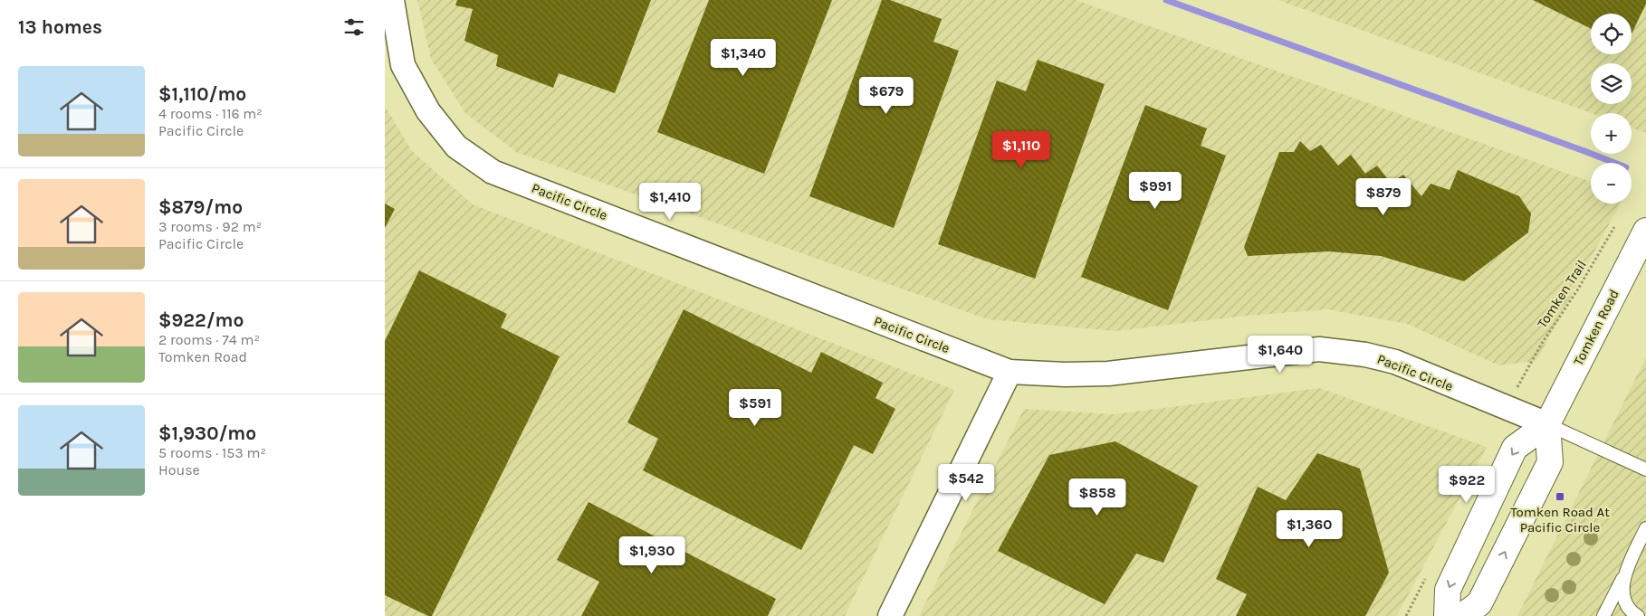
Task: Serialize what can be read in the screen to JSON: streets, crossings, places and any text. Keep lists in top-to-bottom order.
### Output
{
  "streets": {
    "main road": ["Tomken Road"],
    "street": ["Pacific Circle"],
    "path": ["Tomken Trail"]
  },
  "crossings": [
    ["Pacific Circle", "Tomken Road"]
  ],
  "places": {
    "transit": ["Tomken Road At Pacific Circle"]
  },
  "page": {
    "heading": "13 homes",
    "map_buttons": ["+", "−"],
    "price": [
      "$1,340",
      "$679",
      "$1,110",
      "$991",
      "$879",
      "$1,410",
      "$1,640",
      "$591",
      "$542",
      "$922",
      "$858",
      "$1,360",
      "$1,930"
    ],
    "list": [
      {
        "name": "$1,110/mo",
        "note": "4 rooms · 116 m² · Pacific Circle"
      },
      {
        "name": "$879/mo",
        "note": "3 rooms · 92 m² · Pacific Circle"
      },
      {
        "name": "$922/mo",
        "note": "2 rooms · 74 m² · Tomken Road"
      },
      {
        "name": "$1,930/mo",
        "note": "5 rooms · 153 m² · House"
      }
    ]
  }
}
